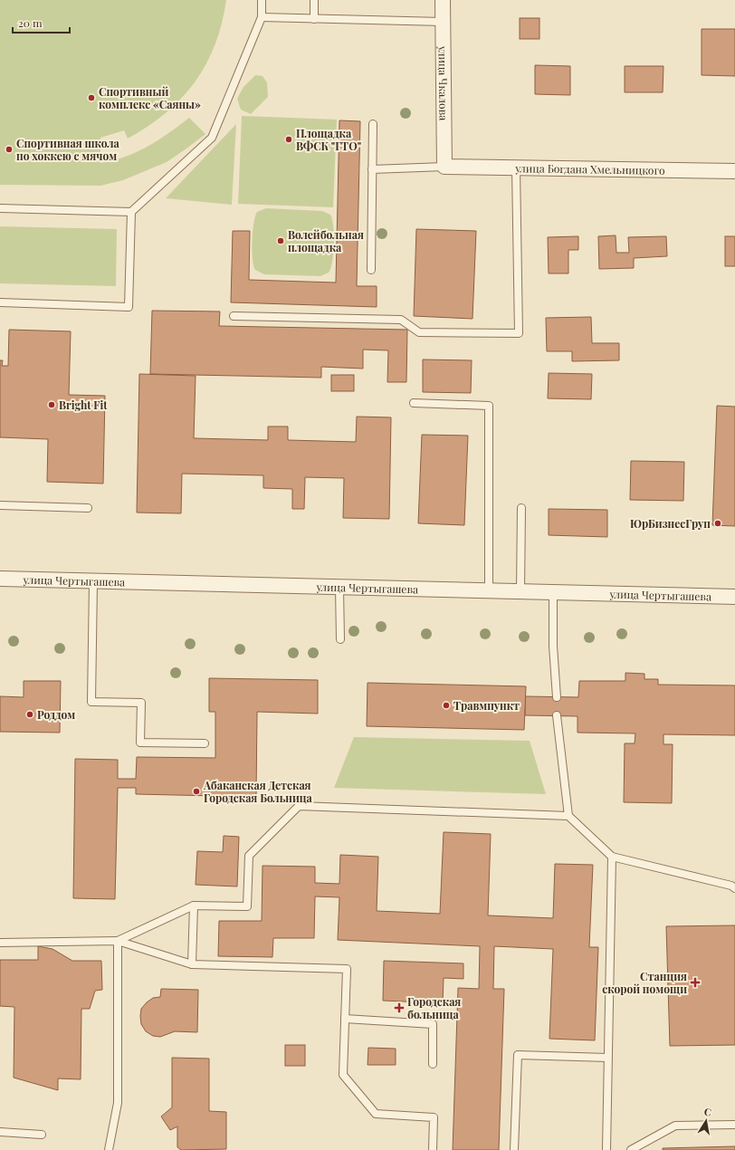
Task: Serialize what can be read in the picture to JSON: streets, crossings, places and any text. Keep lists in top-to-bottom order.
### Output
{
  "streets": {
    "street": ["улица Чкалова", "улица Богдана Хмельницкого", "улица Чертыгашева"]
  },
  "crossings": [
    ["улица Чкалова", "улица Богдана Хмельницкого"]
  ],
  "places": {
    "other": [
      "Спортивный комплекс «Саяны»",
      "Площадка ВФСК \"ГТО\"",
      "Спортивная школа по хоккею с мячом",
      "Волейбольная площадка",
      "Bright Fit",
      "ЮрБизнесГруп",
      "Травмпункт",
      "Роддом",
      "Абаканская Детская Городская Больница"
    ],
    "health": ["Станция скорой помощи", "Городская больница"]
  },
  "scale_bar": "20 m",
  "north": "top"
}
